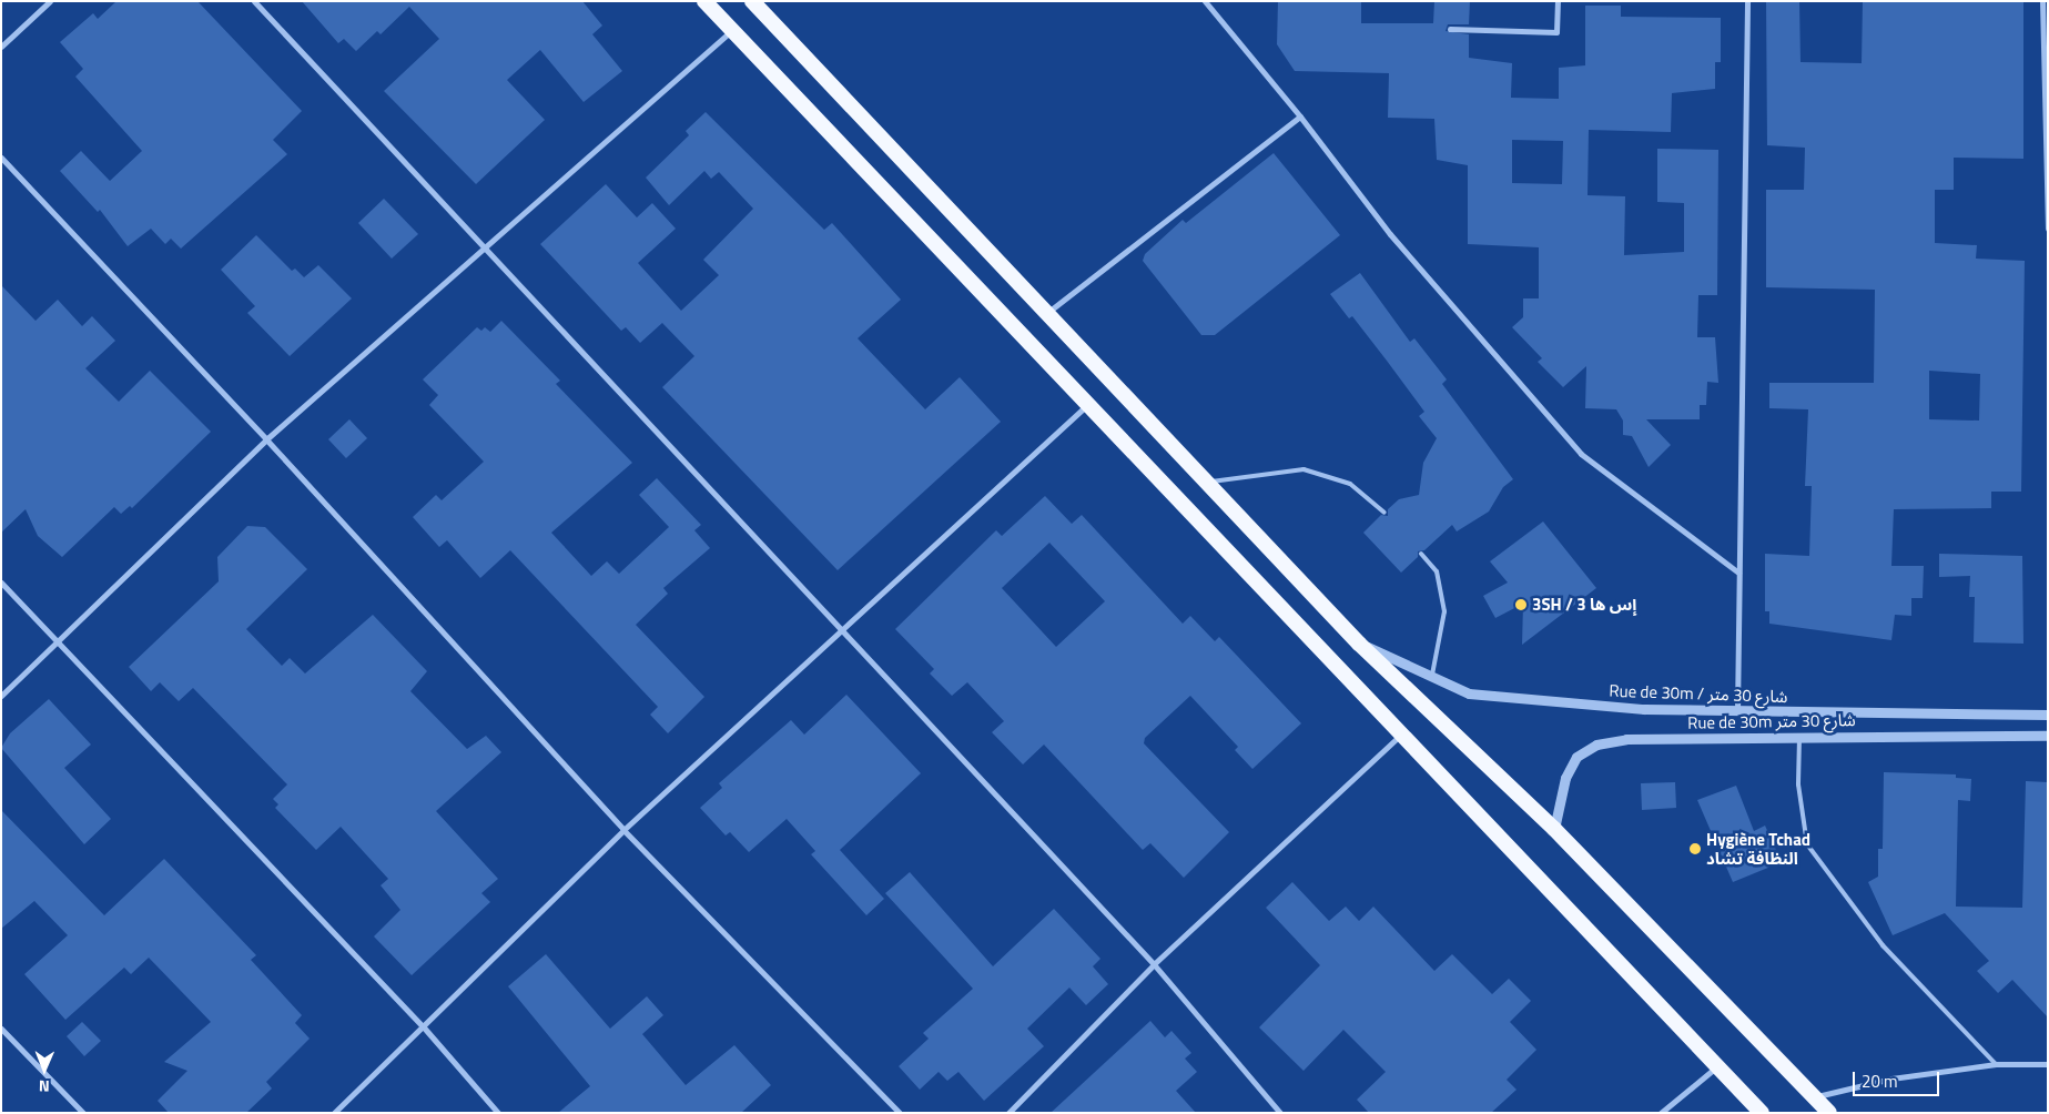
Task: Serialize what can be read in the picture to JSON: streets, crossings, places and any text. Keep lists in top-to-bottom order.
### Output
{
  "streets": {
    "street": ["Rue de 30m / شارع 30 متر", "Rue de 30m شارع 30 متر"]
  },
  "places": ["3SH / 3 إس ها", "Hygiène Tchad النظافة تشاد"],
  "scale_bar": "20 m",
  "north": "bottom"
}
